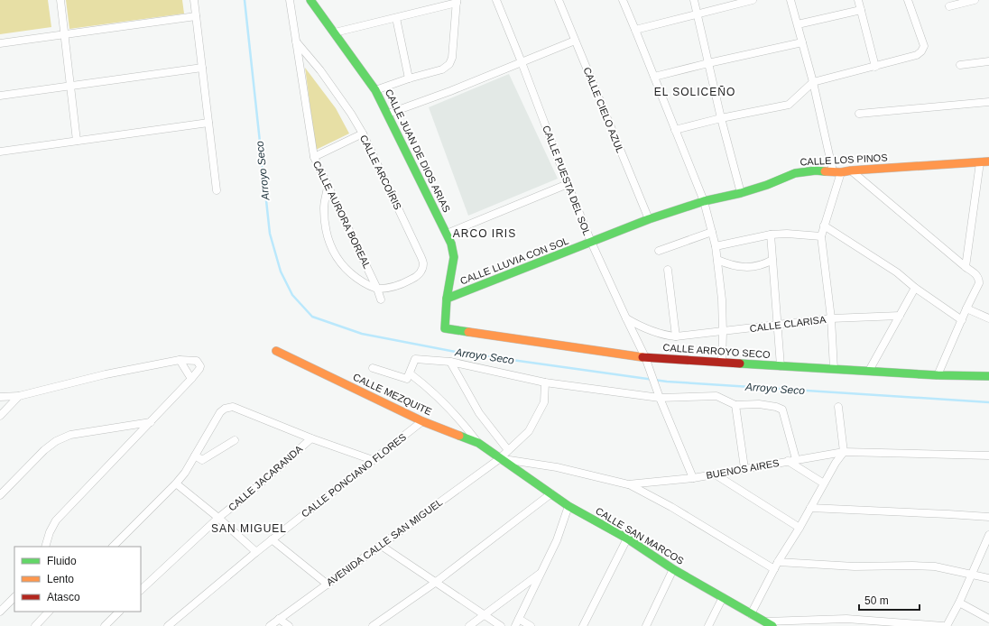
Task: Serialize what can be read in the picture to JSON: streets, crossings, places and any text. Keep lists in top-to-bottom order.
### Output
{
  "streets": {
    "street": [
      "CALLE CIELO AZUL",
      "CALLE JUAN DE DIOS ARIAS",
      "CALLE LOS PINOS",
      "CALLE ARCOÍRIS",
      "CALLE PUESTA DEL SOL",
      "CALLE AURORA BOREAL",
      "CALLE LLUVIA CON SOL",
      "CALLE CLARISA",
      "CALLE ARROYO SECO",
      "CALLE MEZQUITE",
      "BUENOS AIRES",
      "CALLE PONCIANO FLORES",
      "CALLE JACARANDA",
      "CALLE SAN MARCOS",
      "AVENIDA CALLE SAN MIGUEL"
    ]
  },
  "crossings": [
    ["CALLE JUAN DE DIOS ARIAS", "CALLE LLUVIA CON SOL"],
    ["CALLE JUAN DE DIOS ARIAS", "CALLE ARROYO SECO"],
    ["CALLE ARCOÍRIS", "CALLE AURORA BOREAL"],
    ["CALLE PUESTA DEL SOL", "CALLE LLUVIA CON SOL"],
    ["CALLE PUESTA DEL SOL", "CALLE CLARISA"],
    ["CALLE PUESTA DEL SOL", "CALLE ARROYO SECO"],
    ["CALLE PUESTA DEL SOL", "BUENOS AIRES"],
    ["CALLE MEZQUITE", "BUENOS AIRES"],
    ["CALLE MEZQUITE", "CALLE PONCIANO FLORES"],
    ["CALLE MEZQUITE", "CALLE SAN MARCOS"],
    ["CALLE MEZQUITE", "AVENIDA CALLE SAN MIGUEL"],
    ["BUENOS AIRES", "CALLE SAN MARCOS"],
    ["BUENOS AIRES", "AVENIDA CALLE SAN MIGUEL"],
    ["CALLE SAN MARCOS", "AVENIDA CALLE SAN MIGUEL"]
  ],
  "districts": ["EL SOLICEÑO", "ARCO IRIS", "SAN MIGUEL"],
  "water": ["Arroyo Seco"],
  "legend": ["Fluido", "Lento", "Atasco"],
  "scale_bar": "50 m"
}
